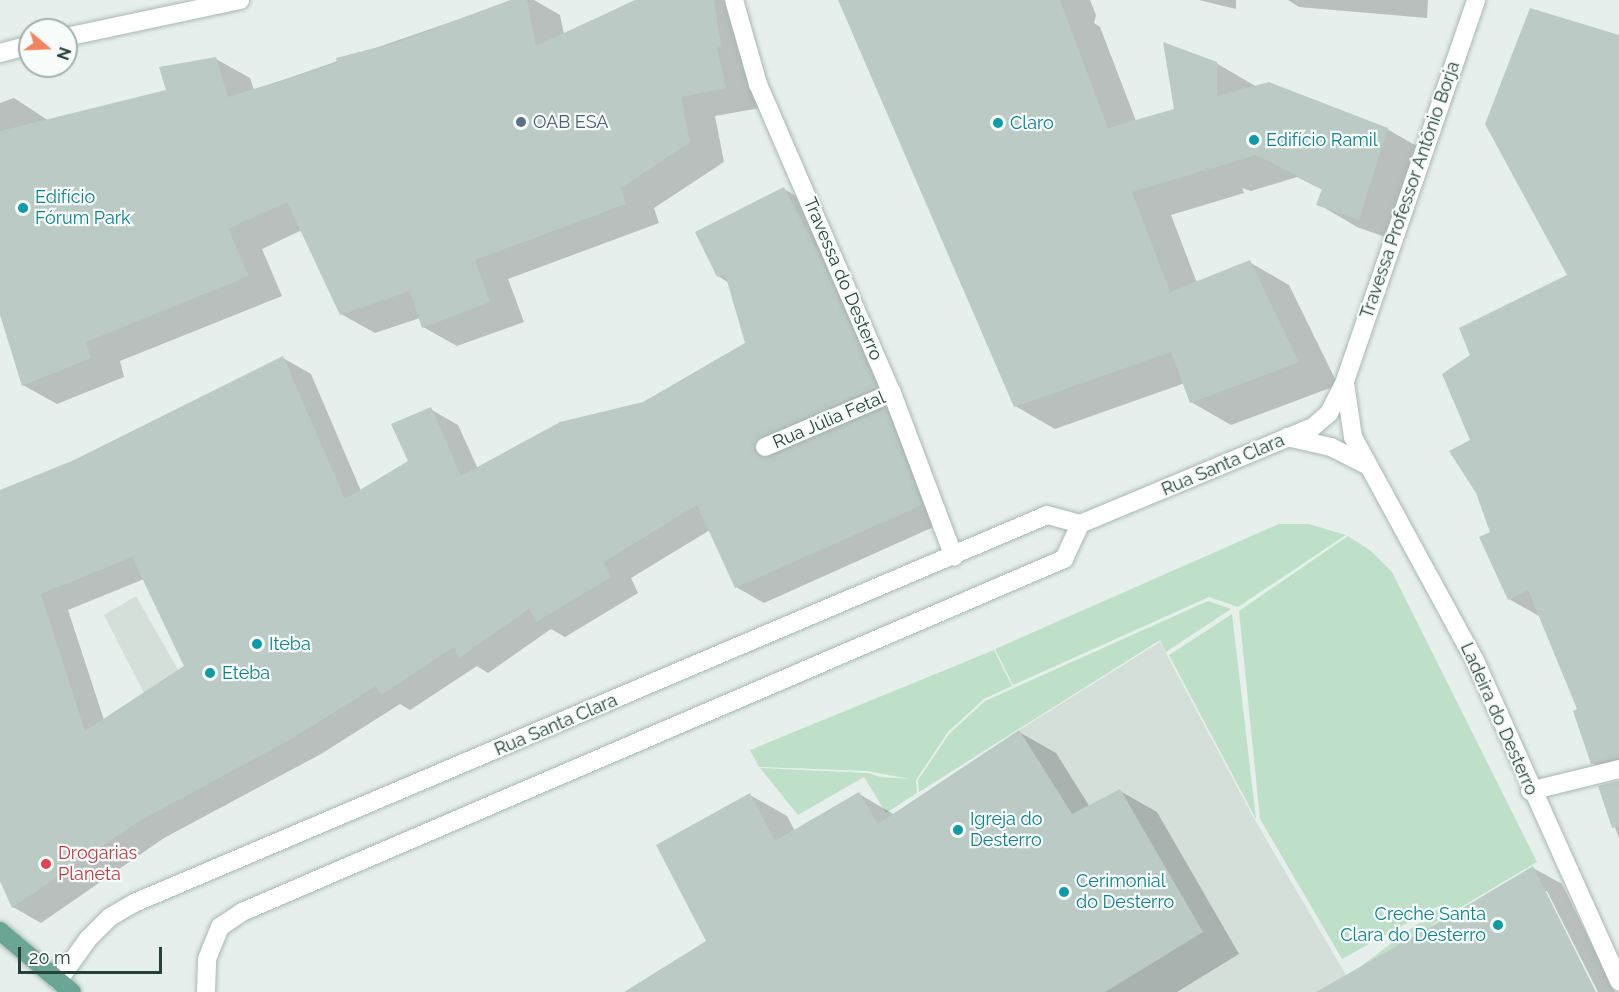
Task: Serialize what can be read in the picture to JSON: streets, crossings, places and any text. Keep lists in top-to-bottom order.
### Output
{
  "streets": {
    "street": [
      "Travessa Professor Antônio Borja",
      "Travessa do Desterro",
      "Rua Júlia Fetal",
      "Rua Santa Clara",
      "Ladeira do Desterro"
    ]
  },
  "crossings": [
    ["Travessa Professor Antônio Borja", "Rua Santa Clara"],
    ["Travessa Professor Antônio Borja", "Ladeira do Desterro"],
    ["Travessa do Desterro", "Rua Júlia Fetal"],
    ["Travessa do Desterro", "Rua Santa Clara"],
    ["Rua Santa Clara", "Ladeira do Desterro"]
  ],
  "places": [
    "OAB ESA",
    "Claro",
    "Edifício Ramil",
    "Edifício Fórum Park",
    "Iteba",
    "Eteba",
    "Igreja do Desterro",
    "Drogarias Planeta",
    "Cerimonial do Desterro",
    "Creche Santa Clara do Desterro"
  ],
  "scale_bar": "20 m",
  "north": "right"
}
